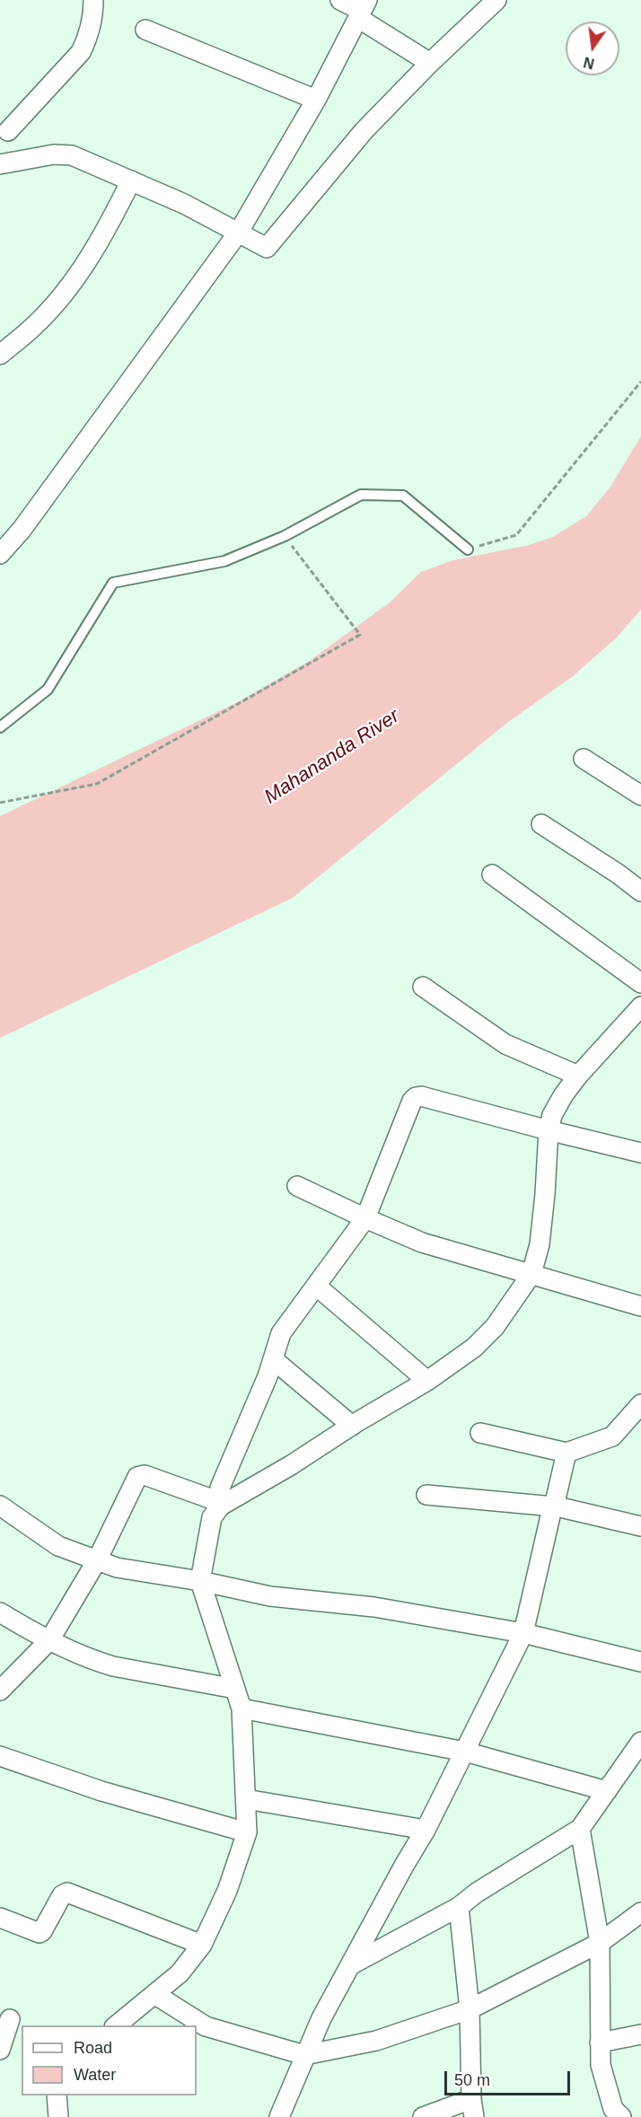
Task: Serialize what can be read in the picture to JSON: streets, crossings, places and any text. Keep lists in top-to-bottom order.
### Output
{
  "water": ["Mahananda River"],
  "legend": ["Road", "Water"],
  "scale_bar": "50 m",
  "north": "bottom"
}
